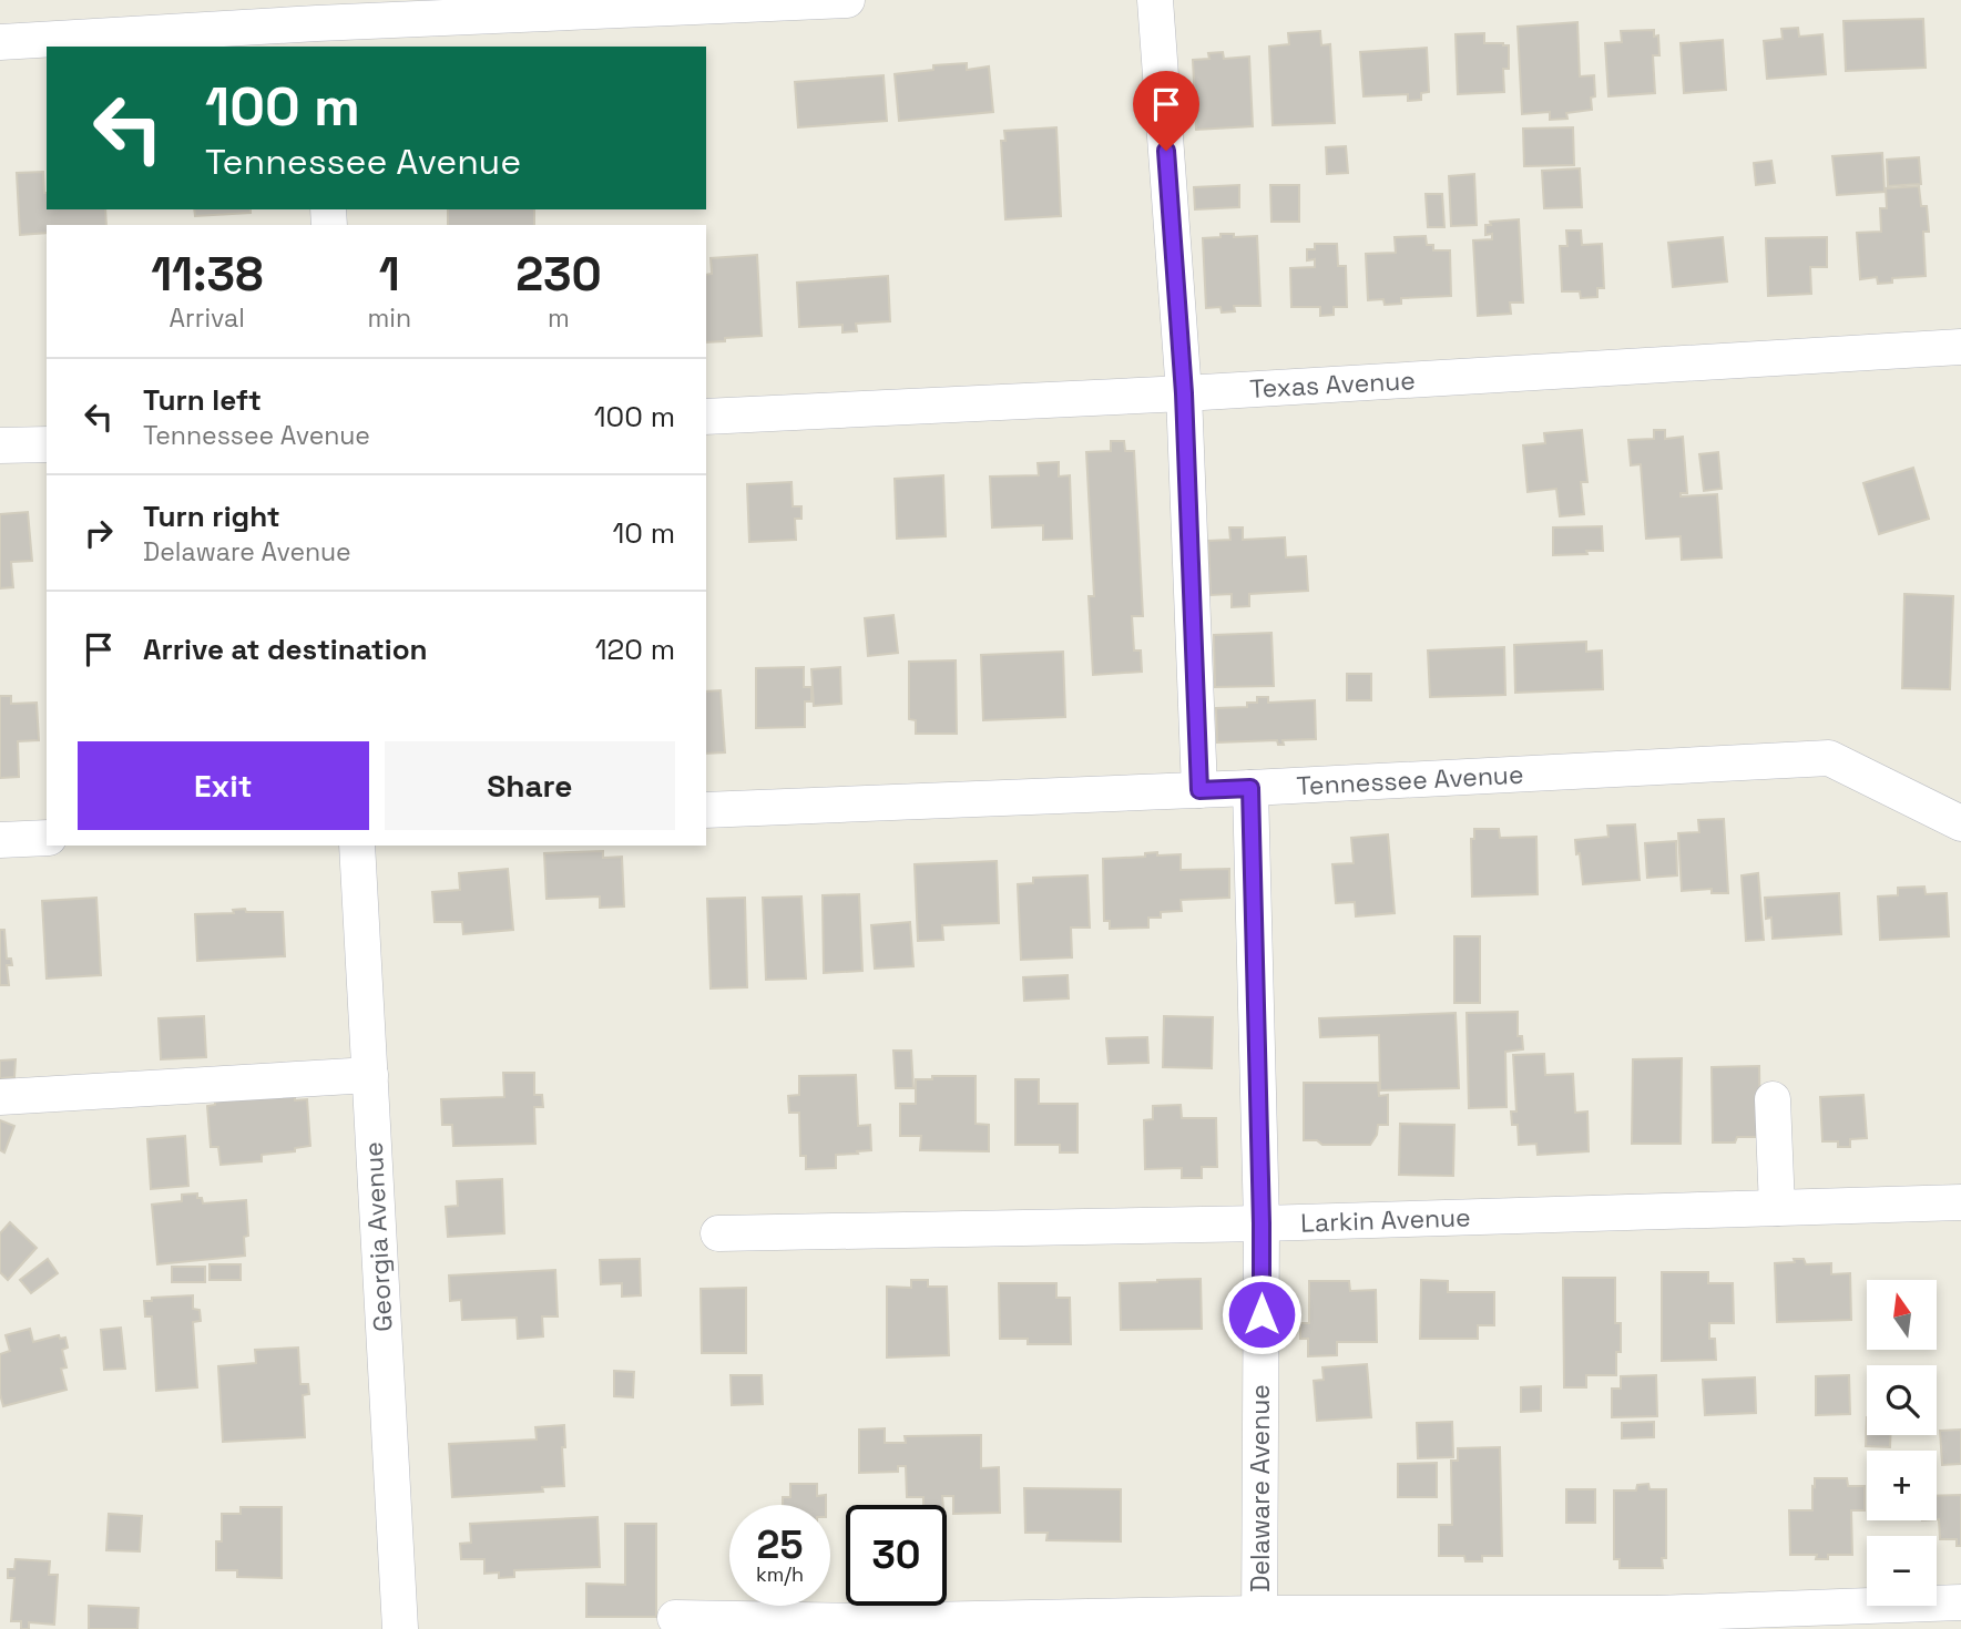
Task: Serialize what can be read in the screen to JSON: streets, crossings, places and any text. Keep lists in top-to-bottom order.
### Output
{
  "streets": {
    "street": [
      "Texas Avenue",
      "Tennessee Avenue",
      "Larkin Avenue",
      "Georgia Avenue",
      "Delaware Avenue"
    ]
  },
  "crossings": [
    ["Tennessee Avenue", "Delaware Avenue"],
    ["Larkin Avenue", "Delaware Avenue"]
  ],
  "north": "top",
  "page": {
    "turn": ["100 m", "Tennessee Avenue"],
    "eta": [
      "11:38",
      "Arrival",
      "1",
      "min",
      "230",
      "m"
    ],
    "list": [
      {
        "name": "Turn left",
        "note": "Tennessee Avenue",
        "value": "100 m"
      },
      {
        "name": "Turn right",
        "note": "Delaware Avenue",
        "value": "10 m"
      },
      {
        "name": "Arrive at destination",
        "value": "120 m"
      }
    ],
    "buttons": ["Exit", "Share"],
    "map_buttons": ["+", "−"],
    "speed": "25 km/h",
    "limit": "30"
  }
}
